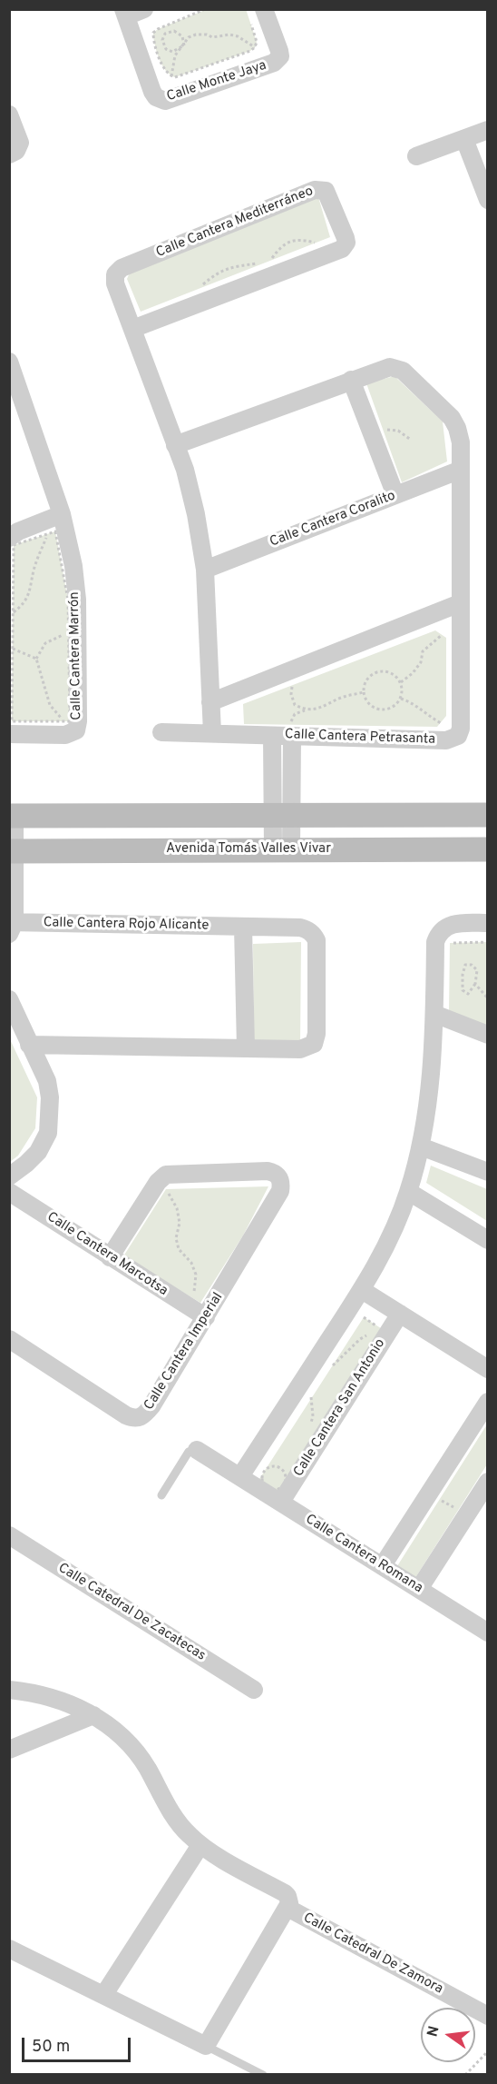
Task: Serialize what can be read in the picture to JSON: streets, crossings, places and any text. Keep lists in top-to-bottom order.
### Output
{
  "streets": {
    "main road": ["Avenida Tomás Valles Vivar"],
    "street": [
      "Calle Monte Jaya",
      "Calle Cantera Mediterráneo",
      "Calle Cantera Coralito",
      "Calle Cantera Marrón",
      "Calle Cantera Petrasanta",
      "Calle Cantera Rojo Alicante",
      "Calle Cantera Marcotsa",
      "Calle Cantera Imperial",
      "Calle Cantera San Antonio",
      "Calle Cantera Romana",
      "Calle Catedral De Zacatecas",
      "Calle Catedral De Zamora"
    ]
  },
  "crossings": [
    ["Calle Cantera Mediterráneo", "Calle Cantera Coralito"],
    ["Calle Cantera Mediterráneo", "Calle Cantera Petrasanta"],
    ["Calle Cantera Coralito", "Calle Cantera Petrasanta"],
    ["Calle Cantera Marcotsa", "Calle Cantera Imperial"],
    ["Calle Cantera San Antonio", "Calle Cantera Romana"]
  ],
  "scale_bar": "50 m",
  "north": "left"
}
